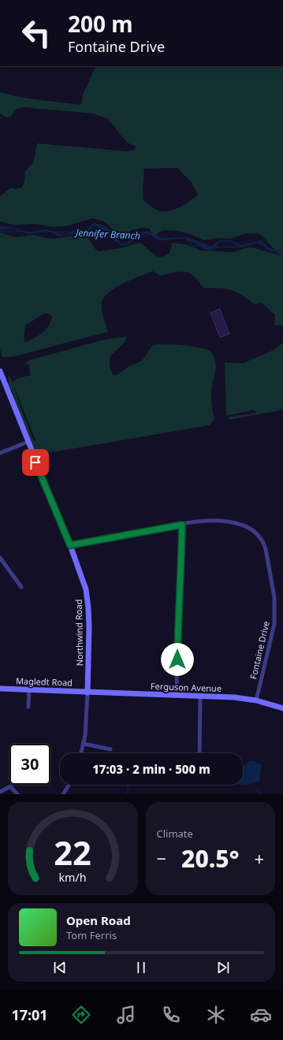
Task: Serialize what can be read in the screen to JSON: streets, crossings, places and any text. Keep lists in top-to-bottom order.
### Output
{
  "streets": {
    "street": [
      "Northwind Road",
      "Fontaine Drive",
      "Magledt Road",
      "Ferguson Avenue"
    ]
  },
  "crossings": [
    ["Northwind Road", "Fontaine Drive"],
    ["Northwind Road", "Magledt Road"],
    ["Northwind Road", "Ferguson Avenue"],
    ["Fontaine Drive", "Ferguson Avenue"],
    ["Magledt Road", "Ferguson Avenue"]
  ],
  "water": ["Jennifer Branch"],
  "page": {
    "turn": ["200 m", "Fontaine Drive"],
    "limit": "30",
    "trip": "17:03 · 2 min · 500 m",
    "tile": "Climate",
    "heat": ["−", "20.5°", "+"],
    "song": ["Open Road", "Tom Ferris"],
    "tabs": "17:01",
    "gauge": ["22", "km/h"]
  }
}
